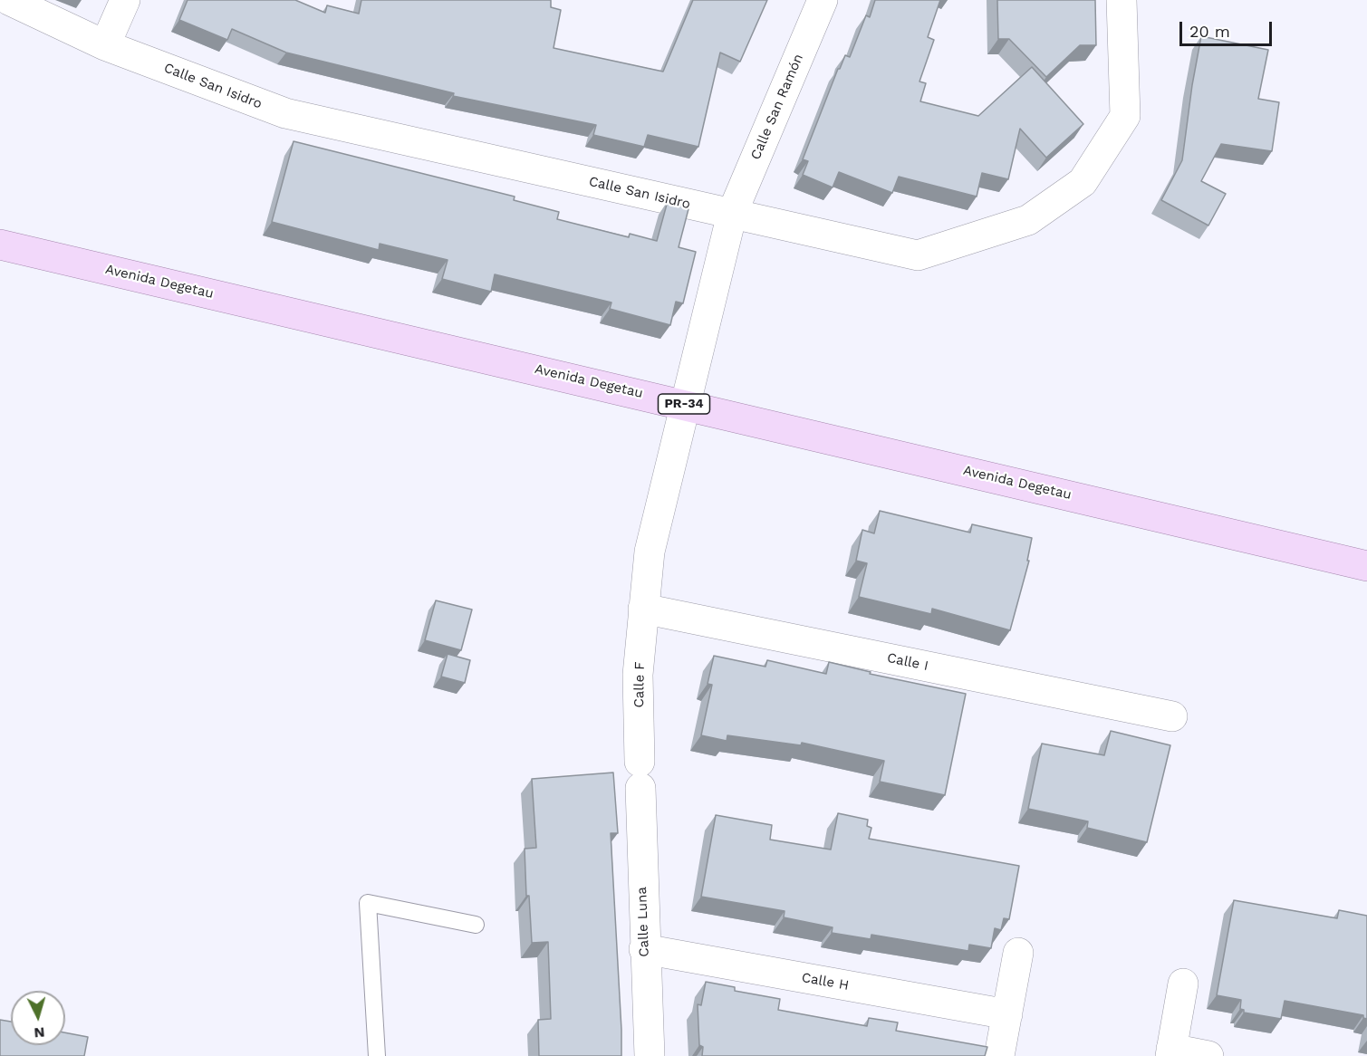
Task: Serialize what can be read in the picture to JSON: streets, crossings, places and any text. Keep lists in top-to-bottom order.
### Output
{
  "streets": {
    "main road": ["Avenida Degetau", "PR-34"],
    "street": [
      "Calle San Isidro",
      "Calle San Ramón",
      "Calle I",
      "Calle F",
      "Calle Luna",
      "Calle H"
    ]
  },
  "crossings": [
    ["Calle San Isidro", "Calle San Ramón"],
    ["Calle San Ramón", "Avenida Degetau"],
    ["Calle San Ramón", "Calle F"],
    ["Avenida Degetau", "Calle F"],
    ["Calle I", "Calle F"],
    ["Calle F", "Calle Luna"],
    ["Calle Luna", "Calle H"]
  ],
  "scale_bar": "20 m",
  "north": "bottom"
}
